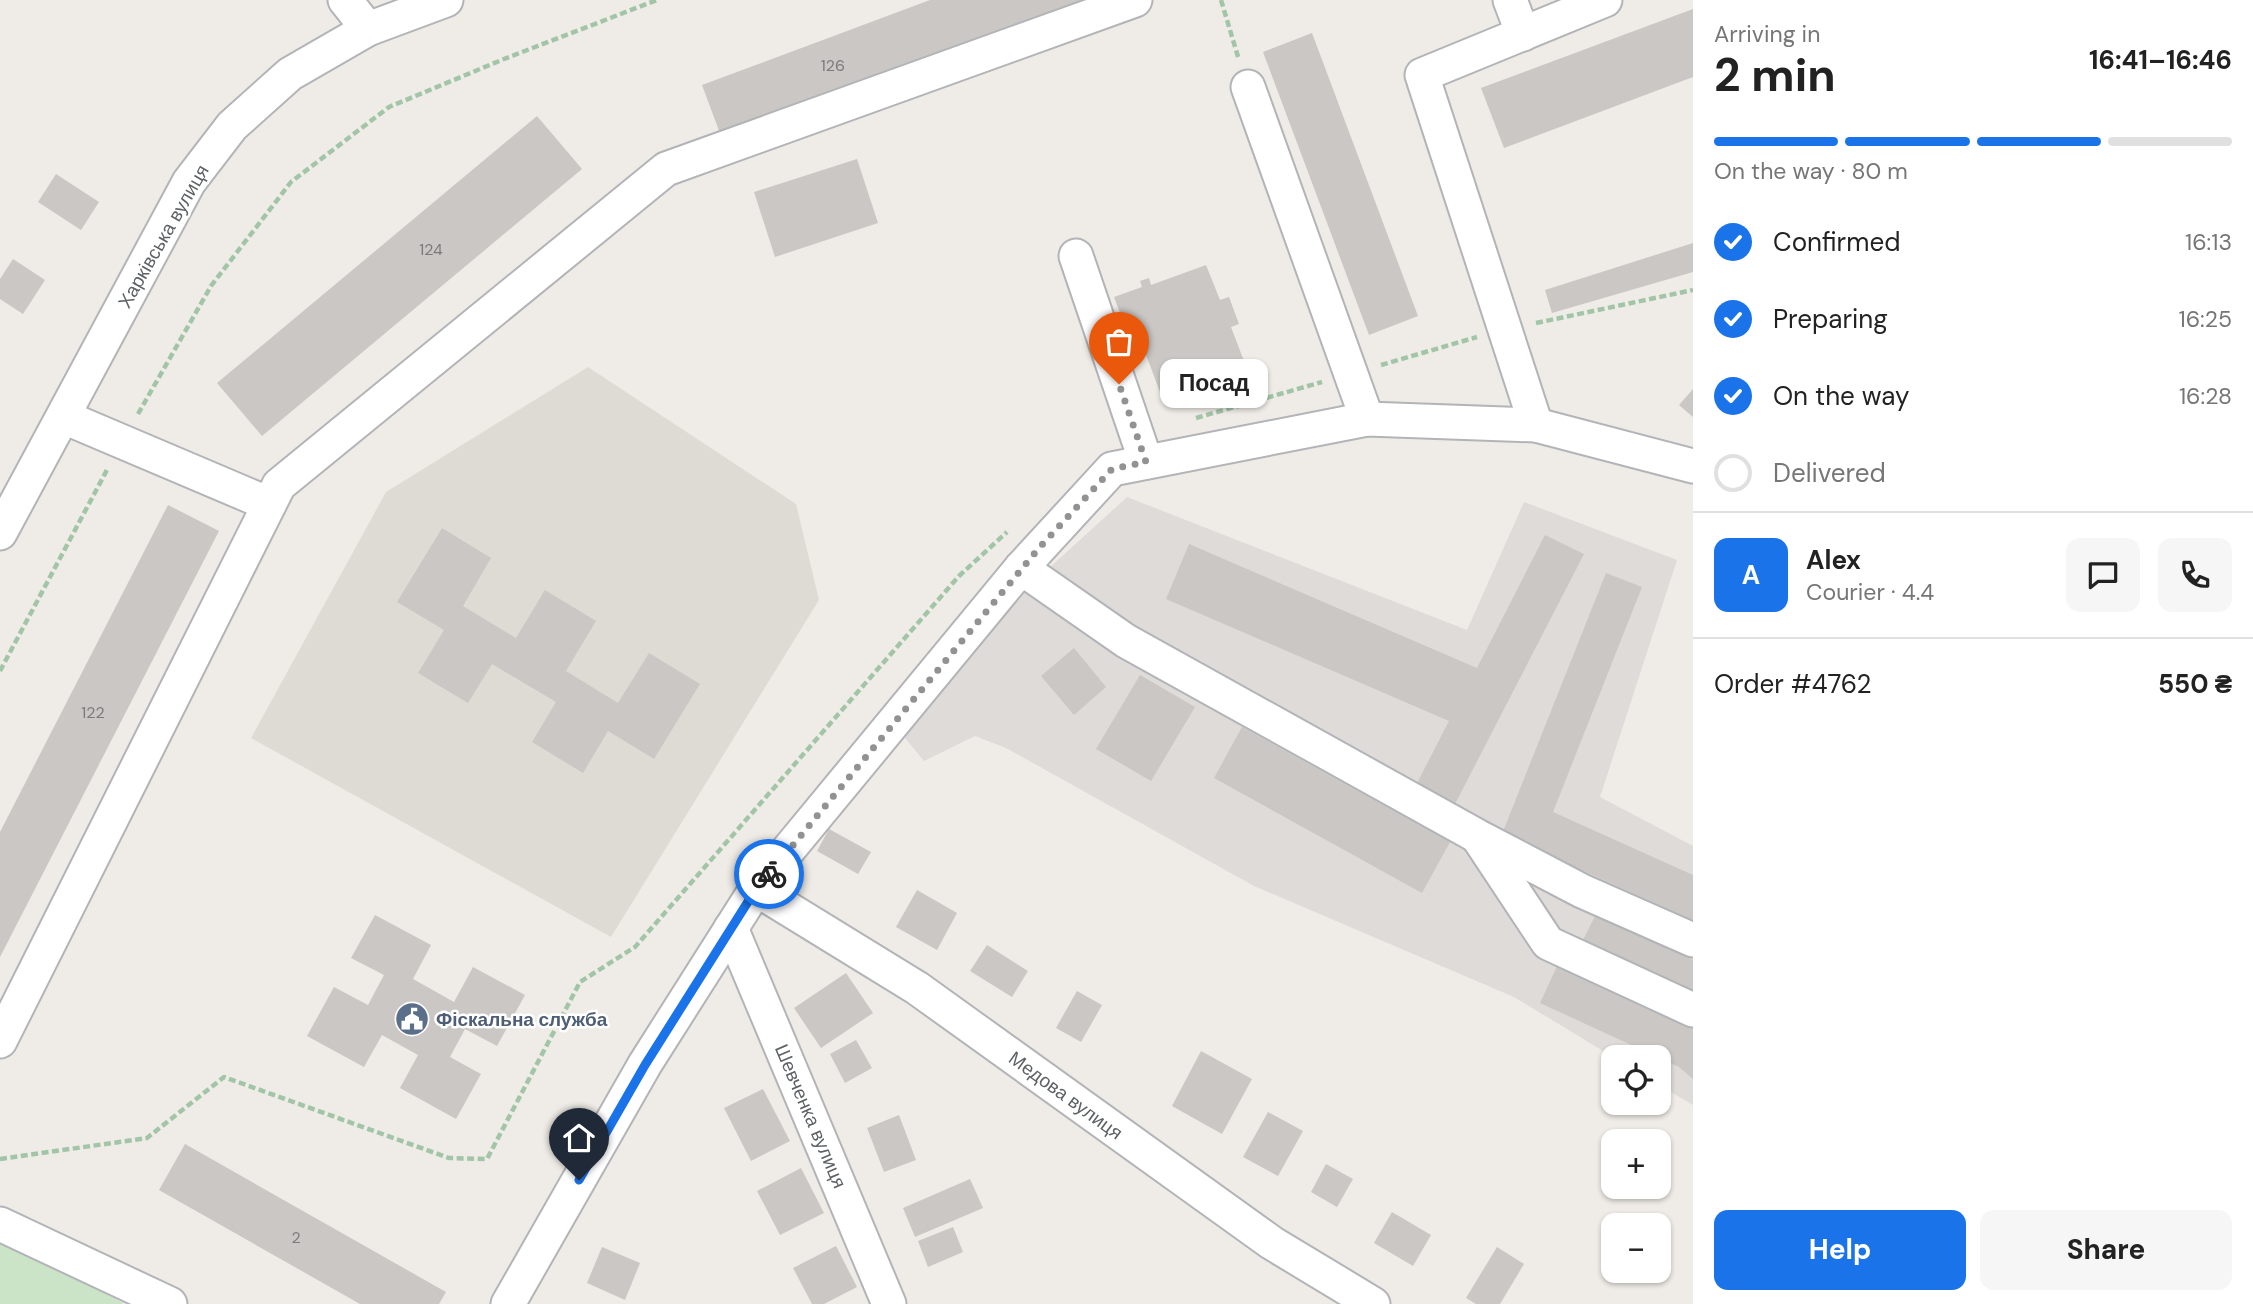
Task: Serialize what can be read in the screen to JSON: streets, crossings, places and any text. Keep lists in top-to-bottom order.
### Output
{
  "streets": {
    "street": ["Харківська вулиця", "Медова вулиця", "Шевченка вулиця"]
  },
  "places": {
    "other": ["Посад"],
    "public building": ["Фіскальна служба"]
  },
  "house_numbers": [
    "126",
    "124",
    "122",
    "2"
  ],
  "page": {
    "heading": ["2 min", "Arriving in", "16:41–16:46"],
    "panel": [
      "Alex",
      "Courier · 4.4",
      "Order #4762",
      "550 ₴"
    ],
    "bar": "On the way · 80 m",
    "list": [
      ["Confirmed", "16:13"],
      ["Preparing", "16:25"],
      ["On the way", "16:28"],
      "Delivered"
    ],
    "bubble": "Посад",
    "round": "A",
    "map_buttons": ["+", "−"],
    "buttons": ["Help", "Share"]
  }
}
